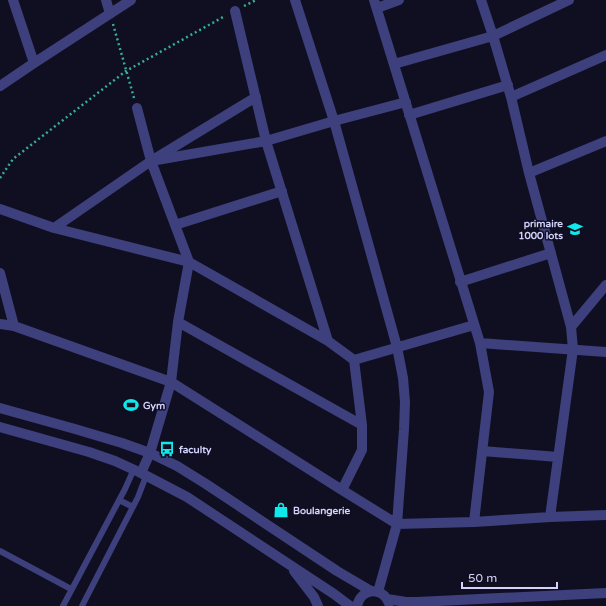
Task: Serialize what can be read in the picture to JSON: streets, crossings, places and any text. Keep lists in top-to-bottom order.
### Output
{
  "places": {
    "school or university": ["primaire 1000 lots"],
    "sports": ["Gym"],
    "bus stop": ["faculty"],
    "shop": ["Boulangerie"]
  },
  "scale_bar": "50 m"
}
